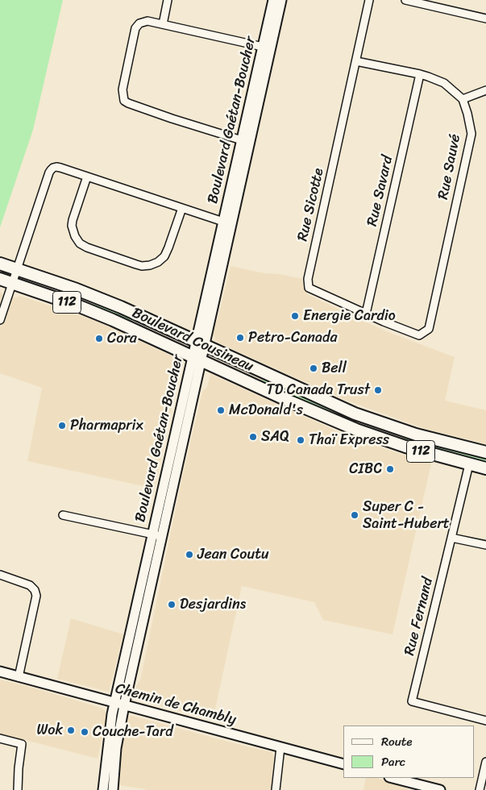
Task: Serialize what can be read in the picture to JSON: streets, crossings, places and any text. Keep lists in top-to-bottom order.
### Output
{
  "streets": {
    "main road": ["112", "Boulevard Cousineau"],
    "street": [
      "Boulevard Gaétan-Boucher",
      "Rue Sauvé",
      "Rue Savard",
      "Rue Sicotte",
      "Rue Fernand",
      "Chemin de Chambly"
    ]
  },
  "crossings": [
    ["Boulevard Gaétan-Boucher", "Boulevard Cousineau"],
    ["Boulevard Gaétan-Boucher", "Chemin de Chambly"],
    ["Rue Sauvé", "Rue Sicotte"],
    ["Rue Savard", "Rue Sicotte"],
    ["Boulevard Cousineau", "Rue Fernand"]
  ],
  "places": [
    "Energie Cardio",
    "Petro-Canada",
    "Cora",
    "Bell",
    "TD Canada Trust",
    "McDonald's",
    "Pharmaprix",
    "SAQ",
    "Thaï Express",
    "CIBC",
    "Super C - Saint-Hubert",
    "Jean Coutu",
    "Desjardins",
    "Wok",
    "Couche-Tard"
  ],
  "legend": ["Route", "Parc"]
}
